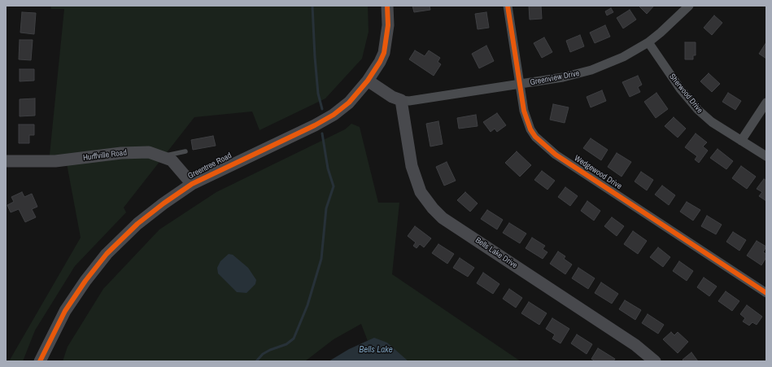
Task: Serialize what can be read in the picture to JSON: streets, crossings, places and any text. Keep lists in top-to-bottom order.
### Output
{
  "streets": {
    "street": [
      "Greenview Drive",
      "Sherwood Drive",
      "Hurffville Road",
      "Greentree Road",
      "Wedgewood Drive",
      "Bells Lake Drive"
    ]
  },
  "crossings": [
    ["Greenview Drive", "Sherwood Drive"],
    ["Greenview Drive", "Greentree Road"],
    ["Greenview Drive", "Wedgewood Drive"],
    ["Greenview Drive", "Bells Lake Drive"],
    ["Hurffville Road", "Greentree Road"]
  ],
  "water": ["Bells Lake"]
}
